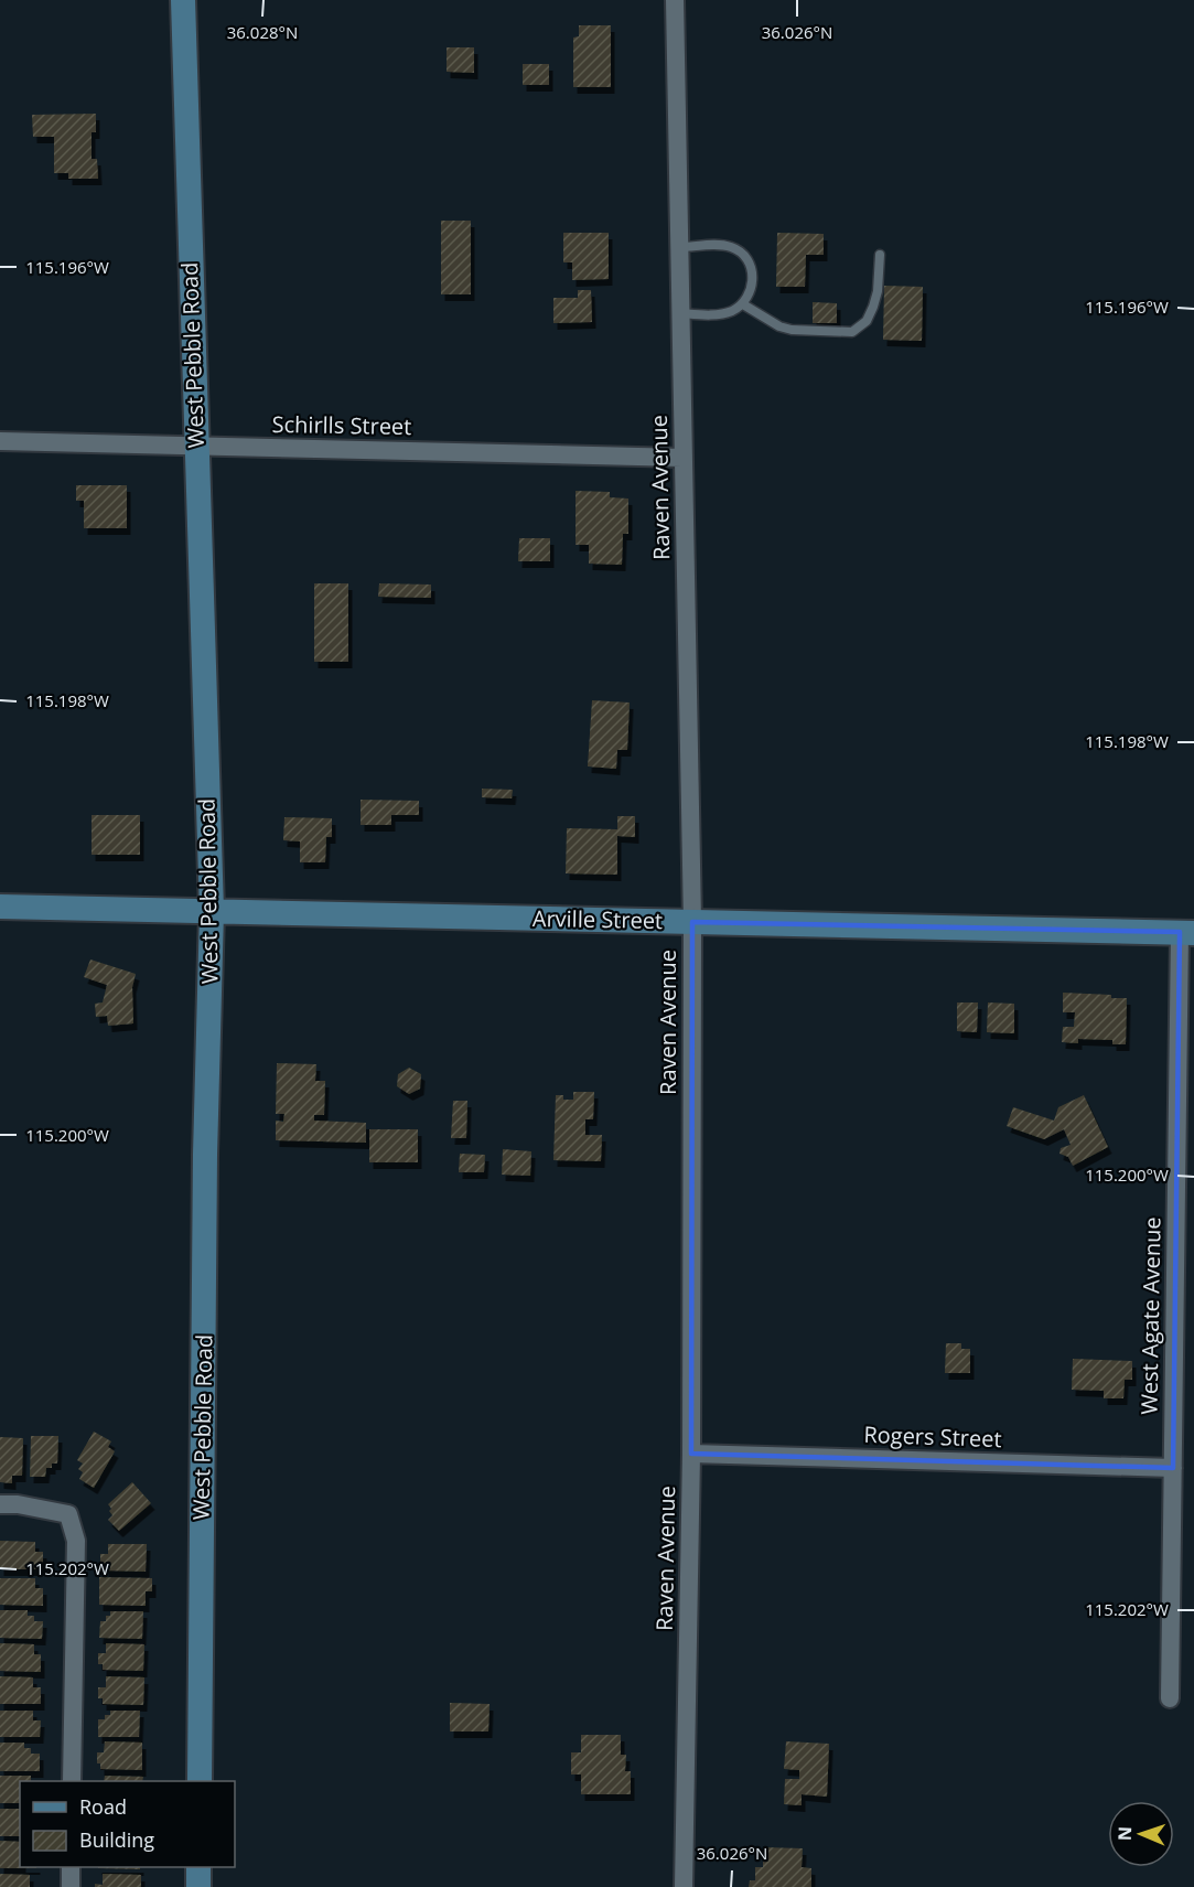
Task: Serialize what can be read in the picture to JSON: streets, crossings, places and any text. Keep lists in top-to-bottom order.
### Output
{
  "streets": {
    "street": [
      "West Pebble Road",
      "Schirlls Street",
      "Raven Avenue",
      "Arville Street",
      "West Agate Avenue",
      "Rogers Street"
    ]
  },
  "crossings": [
    ["West Pebble Road", "Schirlls Street"],
    ["West Pebble Road", "Arville Street"],
    ["Schirlls Street", "Raven Avenue"],
    ["Raven Avenue", "Arville Street"],
    ["Raven Avenue", "Rogers Street"],
    ["Arville Street", "West Agate Avenue"],
    ["West Agate Avenue", "Rogers Street"]
  ],
  "legend": ["Road", "Building"],
  "north": "left",
  "coordinates": [
    "36.028°N",
    "36.026°N",
    "115.196°W",
    "115.198°W",
    "115.200°W",
    "115.202°W"
  ]
}
